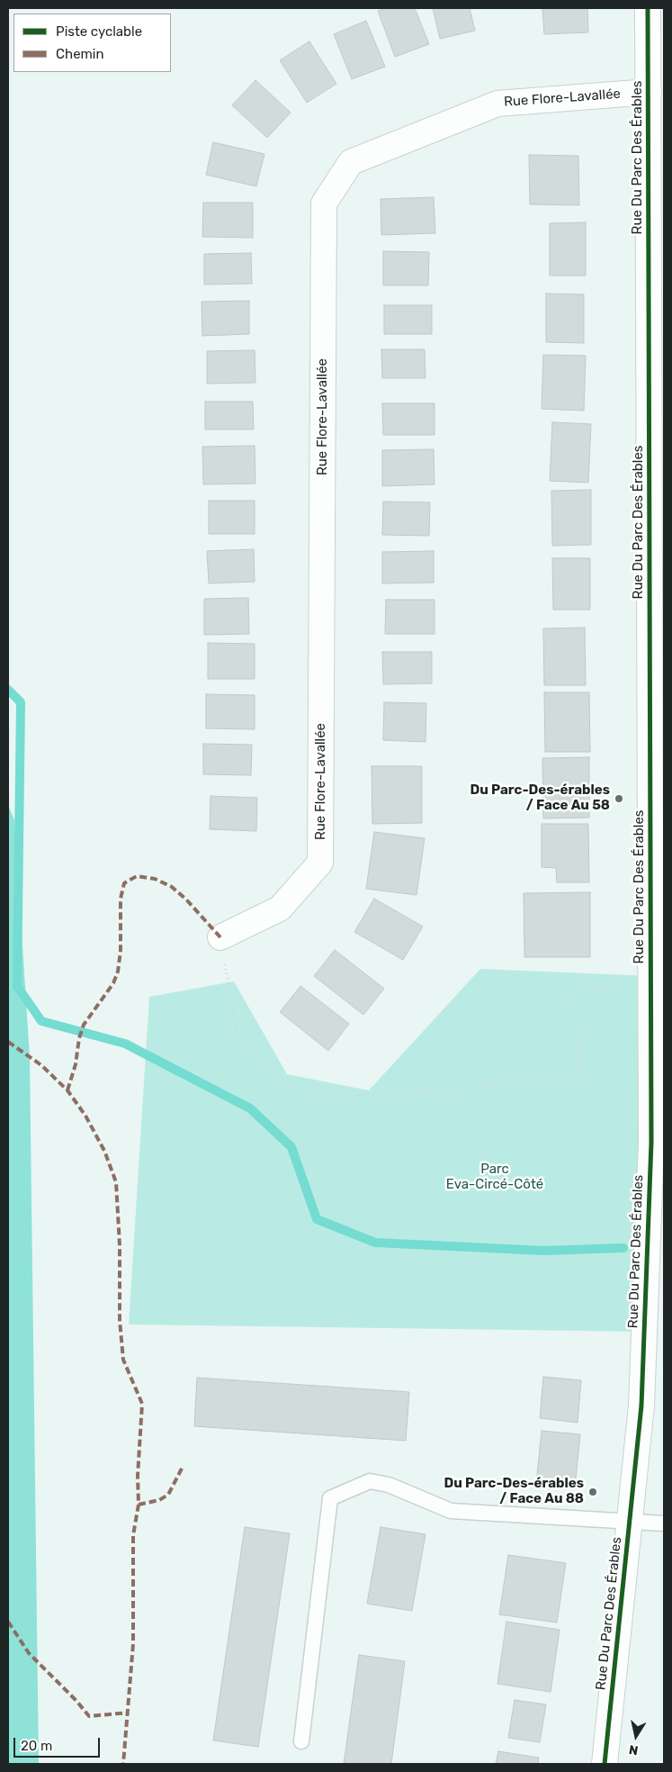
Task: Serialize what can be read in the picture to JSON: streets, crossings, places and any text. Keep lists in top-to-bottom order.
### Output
{
  "streets": {
    "street": ["Rue Flore-Lavallée", "Rue Du Parc Des Érables"]
  },
  "crossings": [
    ["Rue Flore-Lavallée", "Rue Du Parc Des Érables"]
  ],
  "parks": ["Parc Eva-Circé-Côté"],
  "places": ["Du Parc-Des-érables / Face Au 58", "Du Parc-Des-érables / Face Au 88"],
  "legend": ["Piste cyclable", "Chemin"],
  "scale_bar": "20 m",
  "north": "bottom"
}
